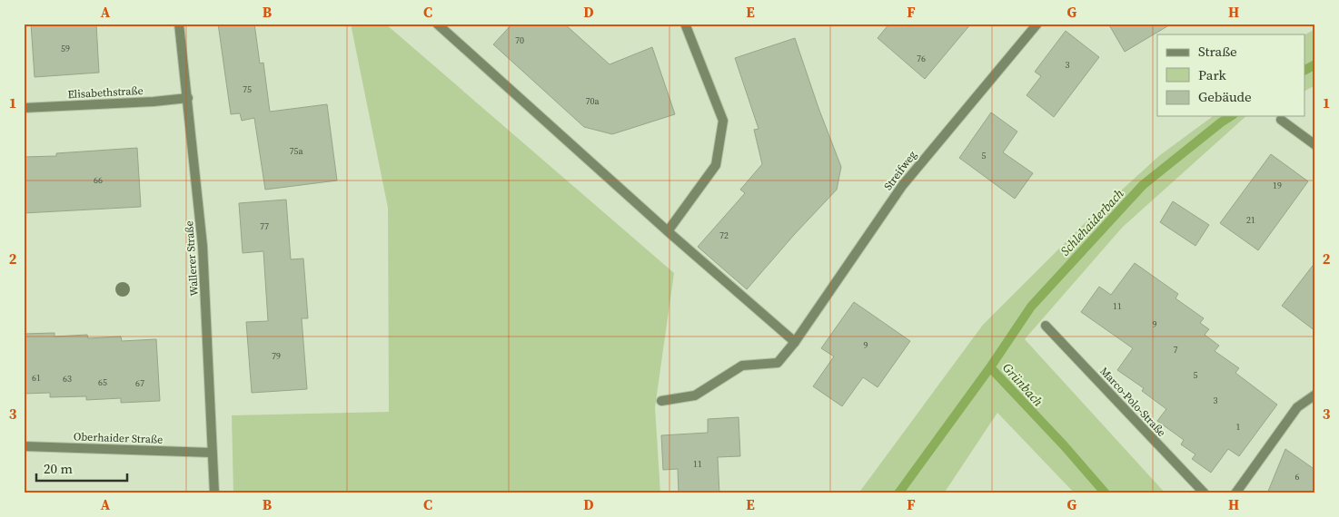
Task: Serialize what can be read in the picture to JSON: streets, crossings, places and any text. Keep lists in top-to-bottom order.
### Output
{
  "streets": {
    "street": [
      "Elisabethstraße",
      "Streifweg",
      "Wallerer Straße",
      "Marco-Polo-Straße",
      "Oberhaider Straße"
    ]
  },
  "crossings": [
    ["Elisabethstraße", "Wallerer Straße"],
    ["Wallerer Straße", "Oberhaider Straße"]
  ],
  "water": ["Schlehaiderbach", "Grünbach"],
  "house_numbers": [
    "70",
    "59",
    "76",
    "3",
    "75",
    "70a",
    "75a",
    "5",
    "66",
    "19",
    "21",
    "77",
    "72",
    "11",
    "9",
    "9",
    "7",
    "79",
    "5",
    "61",
    "63",
    "65",
    "67",
    "3",
    "1",
    "11",
    "6"
  ],
  "legend": ["Straße", "Park", "Gebäude"],
  "scale_bar": "20 m",
  "grid": {
    "columns": [
      "A",
      "B",
      "C",
      "D",
      "E",
      "F",
      "G",
      "H"
    ],
    "rows": ["1", "2", "3"]
  }
}
